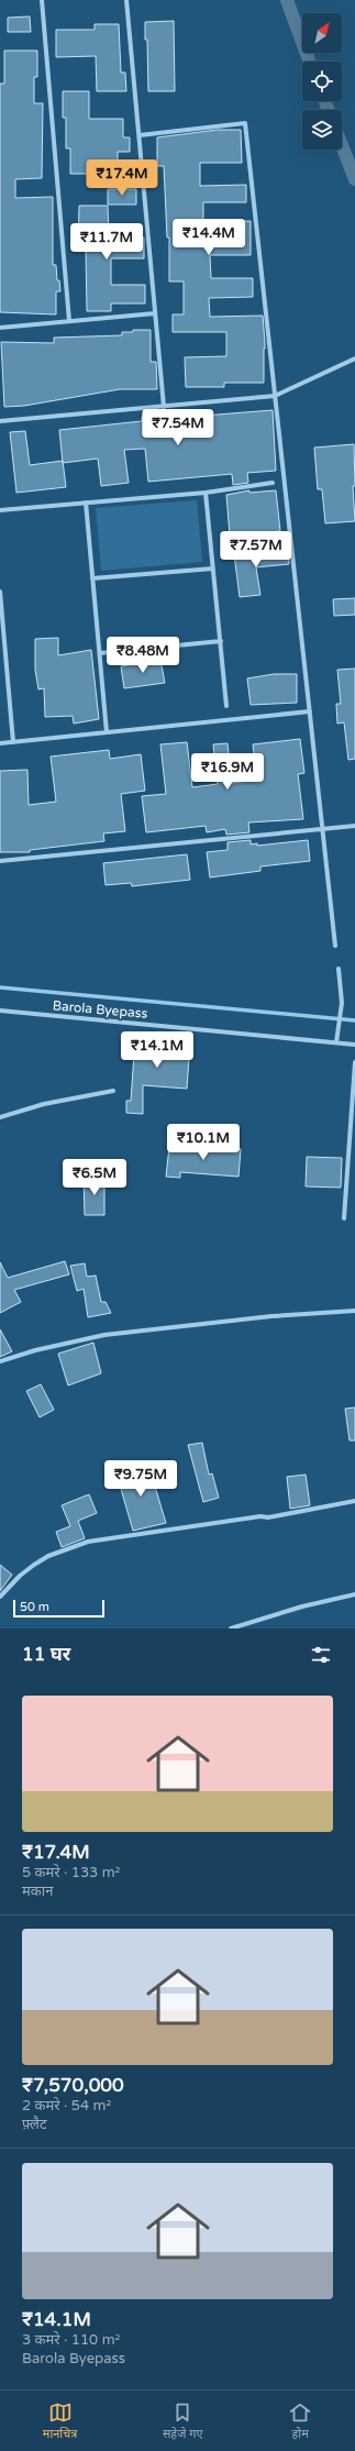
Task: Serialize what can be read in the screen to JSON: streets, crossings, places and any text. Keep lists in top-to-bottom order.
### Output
{
  "streets": {
    "street": ["Barola Byepass"]
  },
  "scale_bar": "50 m",
  "north": "top right",
  "page": {
    "price": [
      "₹17.4M",
      "₹14.4M",
      "₹11.7M",
      "₹7.54M",
      "₹7.57M",
      "₹8.48M",
      "₹16.9M",
      "₹14.1M",
      "₹10.1M",
      "₹6.5M",
      "₹9.75M"
    ],
    "scale": "50 m",
    "heading": "11 घर",
    "list": [
      {
        "name": "₹17.4M",
        "note": "5 कमरे · 133 m² · मकान"
      },
      {
        "name": "₹7,570,000",
        "note": "2 कमरे · 54 m² · फ़्लैट"
      },
      {
        "name": "₹14.1M",
        "note": "3 कमरे · 110 m² · Barola Byepass"
      }
    ],
    "tabs": ["मानचित्र", "सहेजे गए", "होम"]
  }
}
